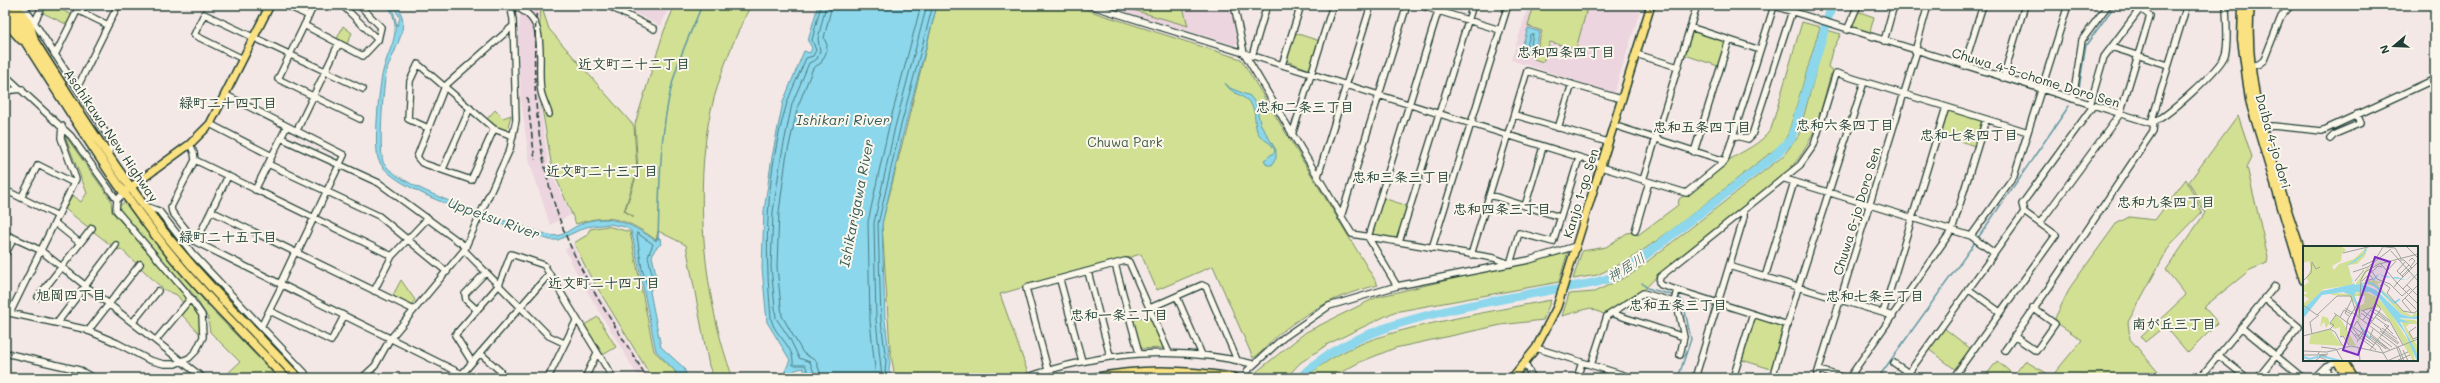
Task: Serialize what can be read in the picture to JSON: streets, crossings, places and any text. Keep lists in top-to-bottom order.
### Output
{
  "streets": {
    "highway": ["Asahikawa New Highway", "Daiba 4-jo dori"],
    "main road": ["Kanjo 1-go Sen"],
    "street": ["Chuwa 4-5-chome Doro Sen", "Chuwa 6-jo Doro Sen"]
  },
  "crossings": [
    ["Chuwa 4-5-chome Doro Sen", "Chuwa 6-jo Doro Sen"]
  ],
  "districts": [
    "忠和四条四丁目",
    "近文町二十二丁目",
    "緑町二十四丁目",
    "忠和二条三丁目",
    "忠和六条四丁目",
    "忠和五条四丁目",
    "忠和七条四丁目",
    "近文町二十三丁目",
    "忠和三条三丁目",
    "忠和九条四丁目",
    "忠和四条三丁目",
    "緑町二十五丁目",
    "近文町二十四丁目",
    "旭岡四丁目",
    "忠和七条三丁目",
    "忠和五条三丁目",
    "忠和一条二丁目",
    "南が丘三丁目"
  ],
  "water": [
    "Ishikari River",
    "Ishikarigawa River",
    "Uppetsu River",
    "神居川"
  ],
  "parks": ["Chuwa Park"],
  "north": "left"
}
